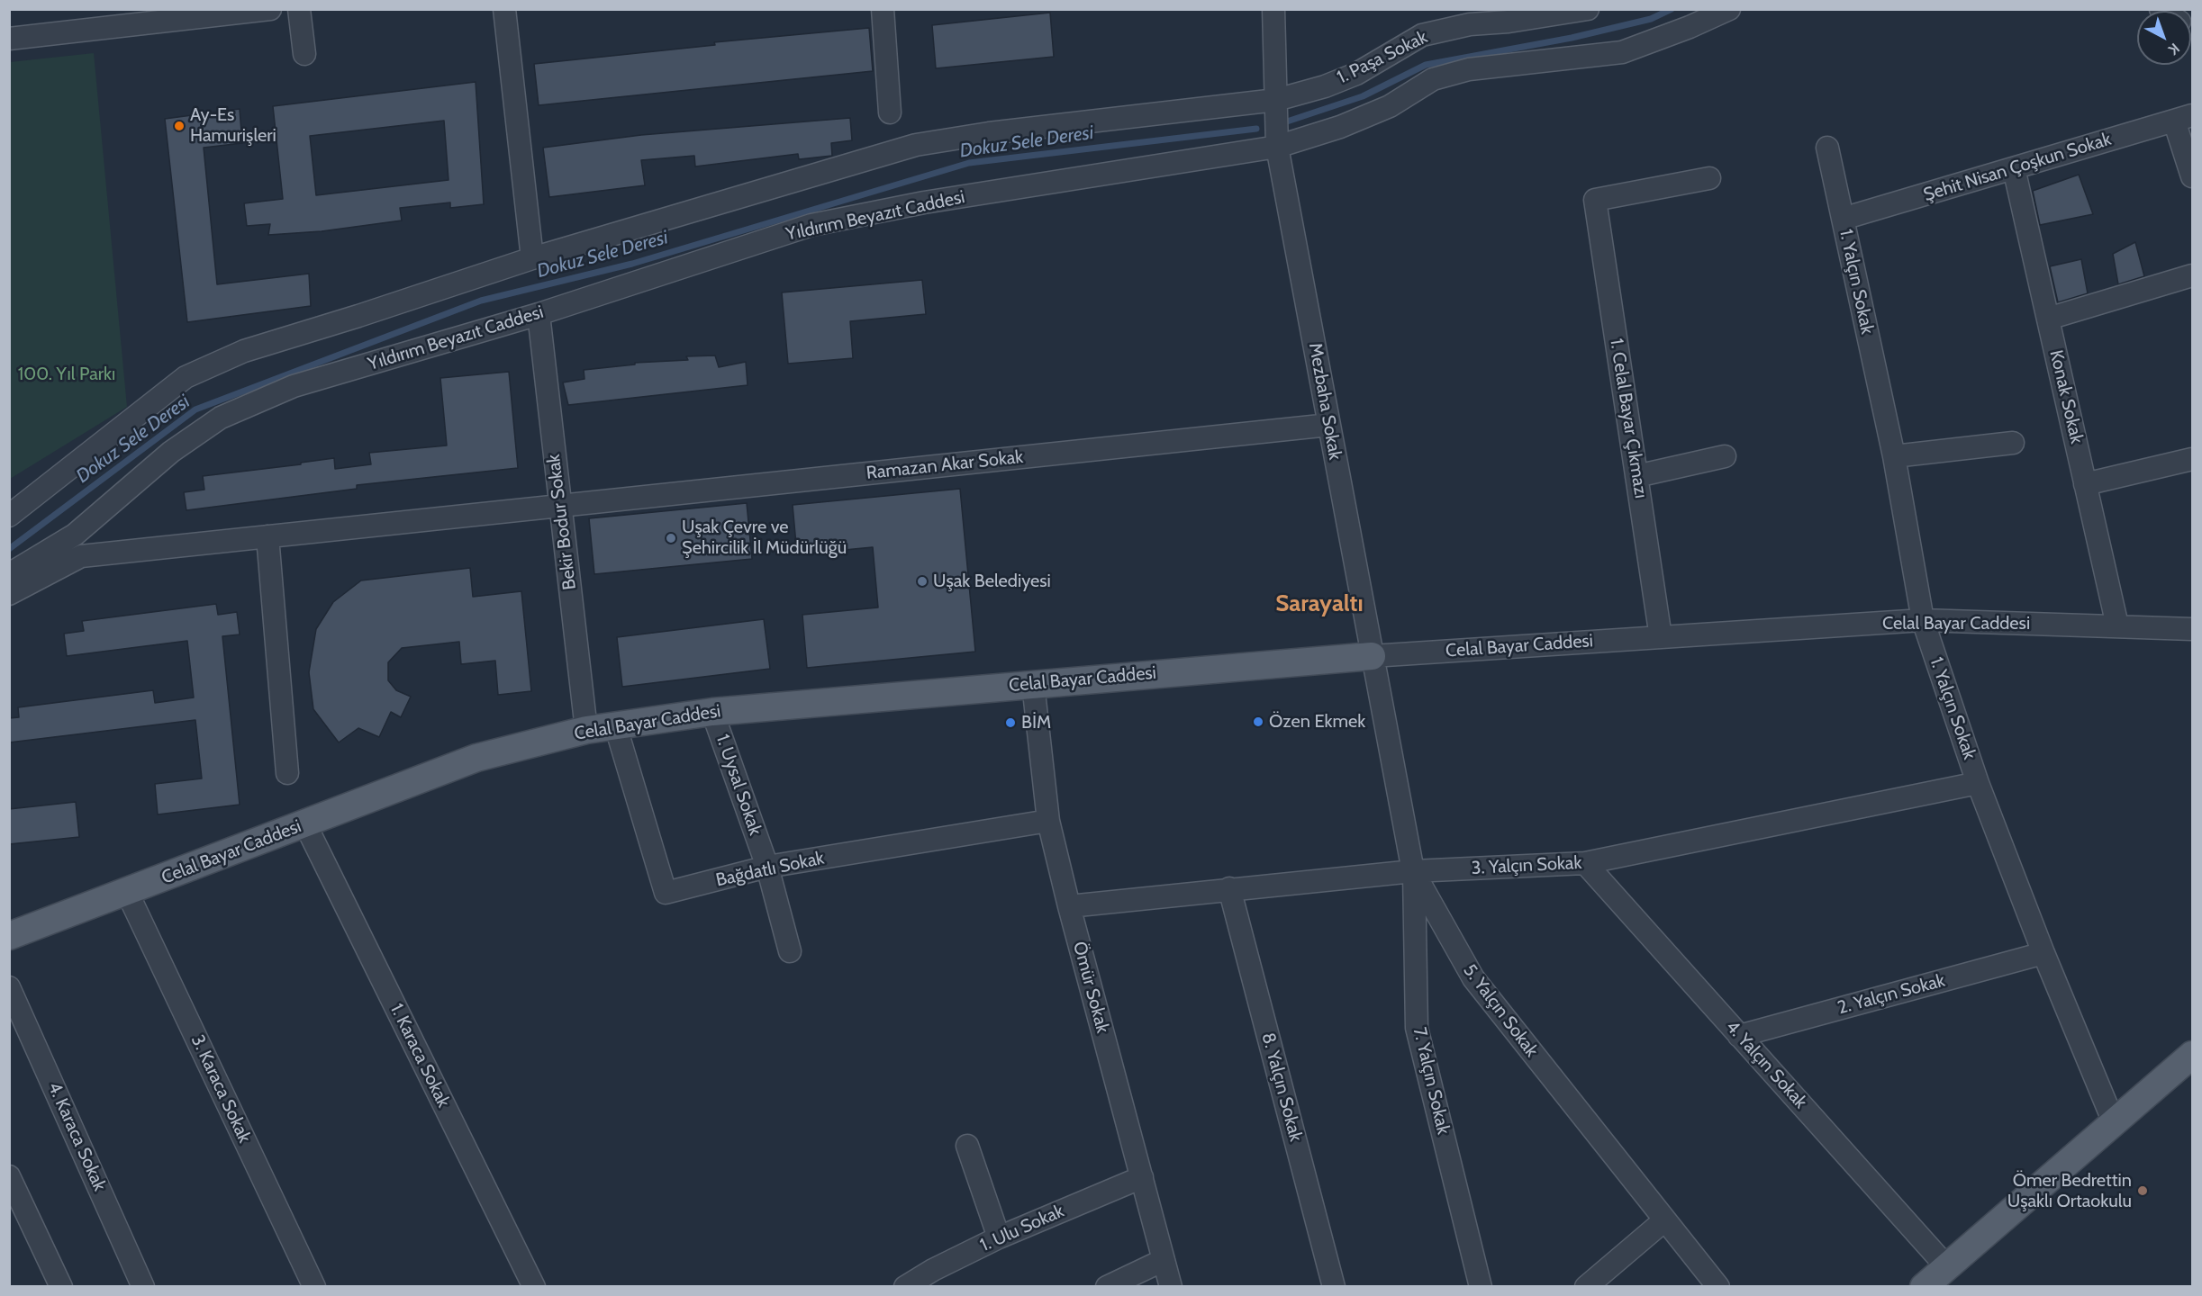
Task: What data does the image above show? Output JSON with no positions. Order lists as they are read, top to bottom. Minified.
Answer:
{"streets":{"main road":["Celal Bayar Caddesi"],"street":["1. Paşa Sokak","Şehit Nisan Çoşkun Sokak","Yıldırım Beyazıt Caddesi","1. Yalçın Sokak","Konak Sokak","Mezbaha Sokak","1. Celal Bayar Çıkmazı","Ramazan Akar Sokak","Bekir Bodur Sokak","1. Uysal Sokak","3. Yalçın Sokak","Bağdatlı Sokak","Ömür Sokak","2. Yalçın Sokak","5. Yalçın Sokak","1. Karaca Sokak","4. Yalçın Sokak","7. Yalçın Sokak","8. Yalçın Sokak","3. Karaca Sokak","4. Karaca Sokak","1. Ulu Sokak"]},"crossings":[["1. Paşa Sokak","Mezbaha Sokak"],["Şehit Nisan Çoşkun Sokak","1. Yalçın Sokak"],["Şehit Nisan Çoşkun Sokak","Konak Sokak"],["Yıldırım Beyazıt Caddesi","Mezbaha Sokak"],["Yıldırım Beyazıt Caddesi","Bekir Bodur Sokak"],["1. Yalçın Sokak","Celal Bayar Caddesi"],["1. Yalçın Sokak","3. Yalçın Sokak"],["1. Yalçın Sokak","2. Yalçın Sokak"],["Konak Sokak","Celal Bayar Caddesi"],["Mezbaha Sokak","Ramazan Akar Sokak"],["Mezbaha Sokak","Celal Bayar Caddesi"],["Mezbaha Sokak","5. Yalçın Sokak"],["1. Celal Bayar Çıkmazı","Celal Bayar Caddesi"],["Ramazan Akar Sokak","Bekir Bodur Sokak"],["Bekir Bodur Sokak","Celal Bayar Caddesi"],["Celal Bayar Caddesi","1. Uysal Sokak"],["Celal Bayar Caddesi","Bağdatlı Sokak"],["Celal Bayar Caddesi","Ömür Sokak"],["Celal Bayar Caddesi","5. Yalçın Sokak"],["Celal Bayar Caddesi","1. Karaca Sokak"],["Celal Bayar Caddesi","3. Karaca Sokak"],["1. Uysal Sokak","Bağdatlı Sokak"],["3. Yalçın Sokak","Ömür Sokak"],["3. Yalçın Sokak","5. Yalçın Sokak"],["3. Yalçın Sokak","4. Yalçın Sokak"],["3. Yalçın Sokak","7. Yalçın Sokak"],["3. Yalçın Sokak","8. Yalçın Sokak"],["Bağdatlı Sokak","Ömür Sokak"],["Ömür Sokak","1. Ulu Sokak"],["2. Yalçın Sokak","4. Yalçın Sokak"],["5. Yalçın Sokak","7. Yalçın Sokak"]],"districts":["Sarayaltı"],"water":["Dokuz Sele Deresi"],"parks":["100. Yıl Parkı"],"places":["Ay-Es Hamurişleri","Uşak Çevre ve Şehircilik İl Müdürlüğü","Uşak Belediyesi","Özen Ekmek","BİM","Ömer Bedrettin Uşaklı Ortaokulu"],"north":"bottom right"}
